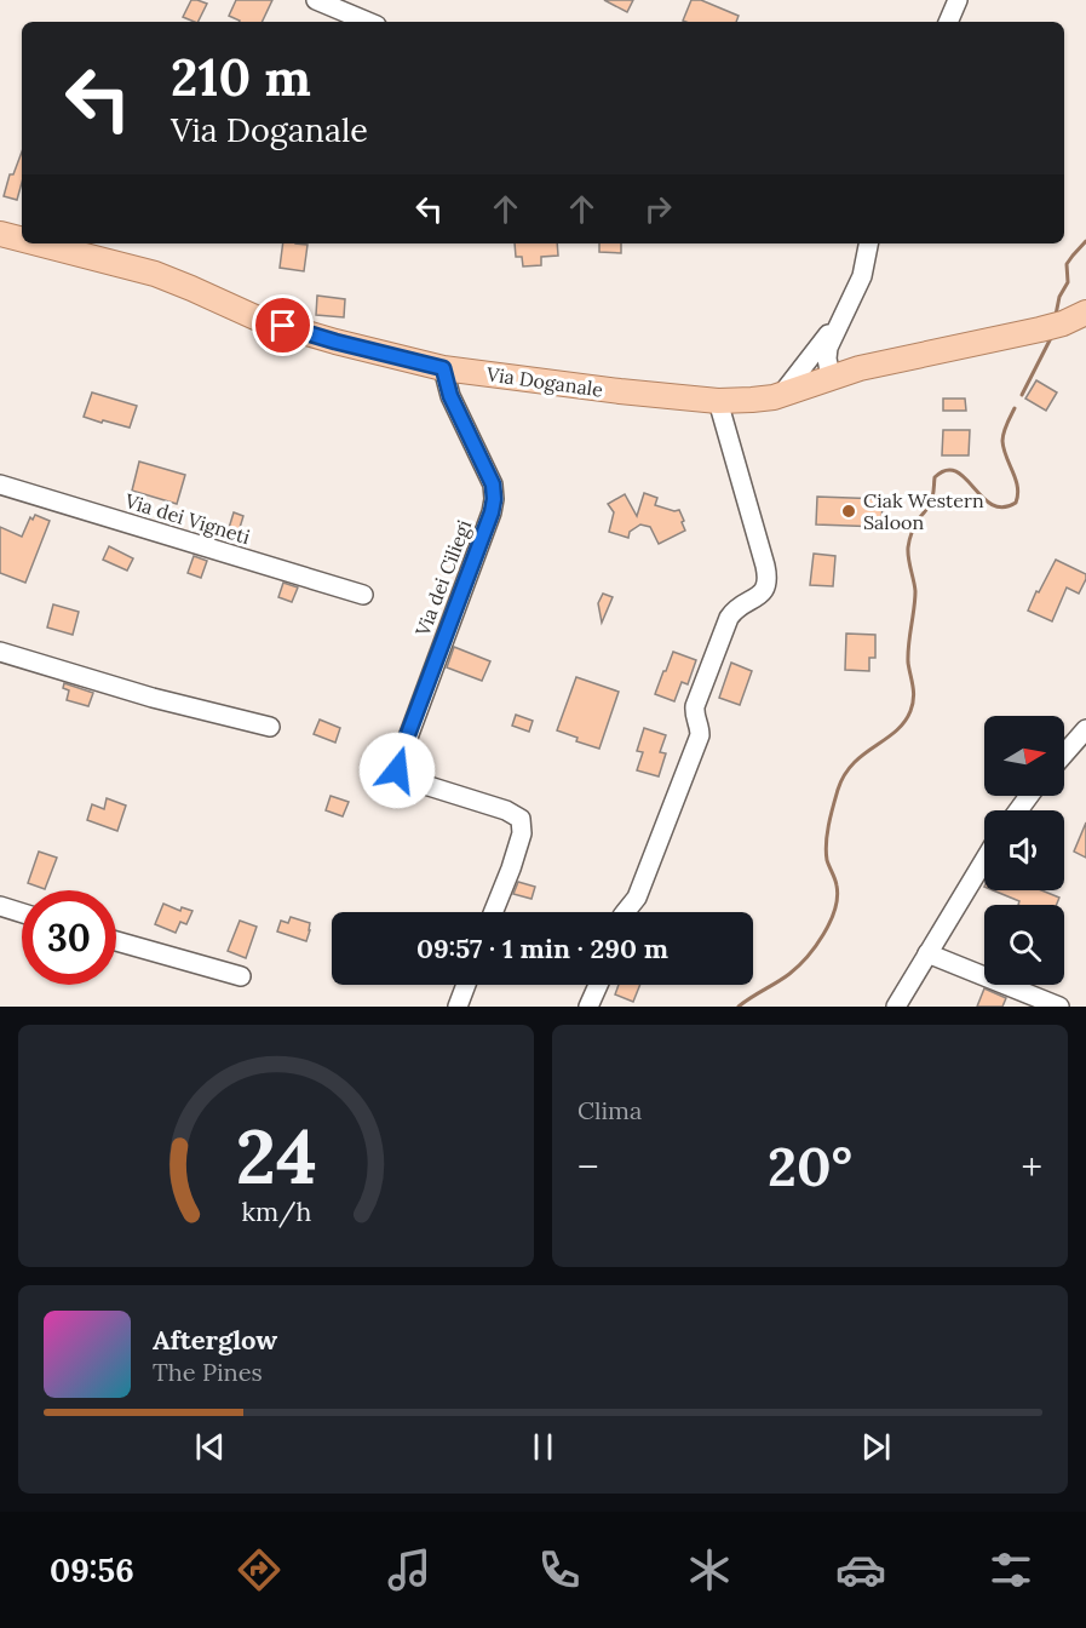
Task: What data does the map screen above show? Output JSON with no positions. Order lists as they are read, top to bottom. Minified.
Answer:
{"streets":{"main road":["Via Doganale"],"street":["Via dei Vigneti","Via dei Ciliegi"]},"crossings":[["Via Doganale","Via dei Ciliegi"]],"places":["Ciak Western Saloon"],"north":"right","page":{"turn":["210 m","Via Doganale"],"limit":"30","trip":"09:57 · 1 min · 290 m","tile":"Clima","heat":["−","20°","+"],"song":["Afterglow","The Pines"],"tabs":"09:56","gauge":["24","km/h"]}}
